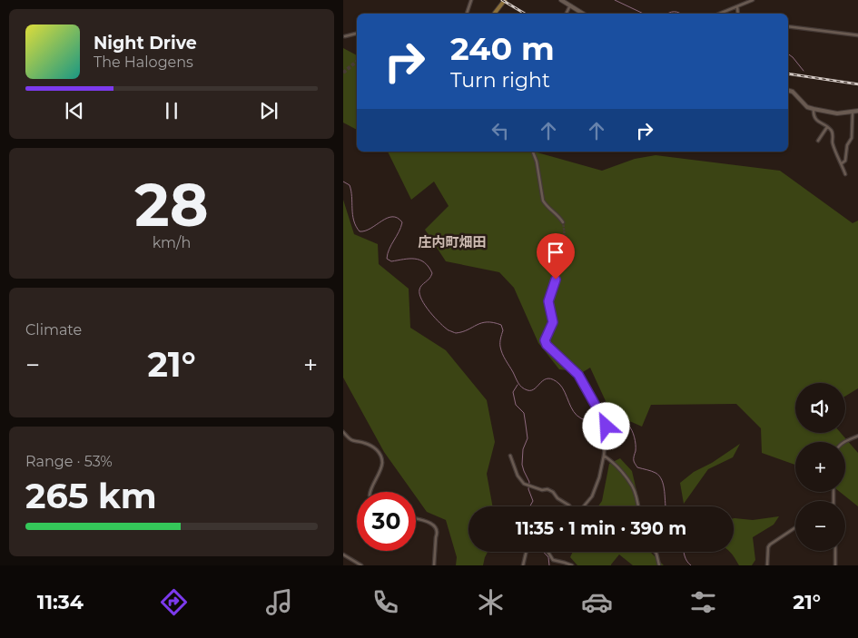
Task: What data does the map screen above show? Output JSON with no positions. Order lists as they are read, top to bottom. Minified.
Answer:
{"districts":["庄内町畑田"],"page":{"turn":["240 m","Turn right"],"song":["Night Drive","The Halogens"],"tile":[["28","km/h"],"Climate",["Range · 53%","265 km"]],"heat":["−","21°","+"],"map_buttons":["+","−"],"limit":"30","trip":"11:35 · 1 min · 390 m","tabs":["11:34","21°"]}}
